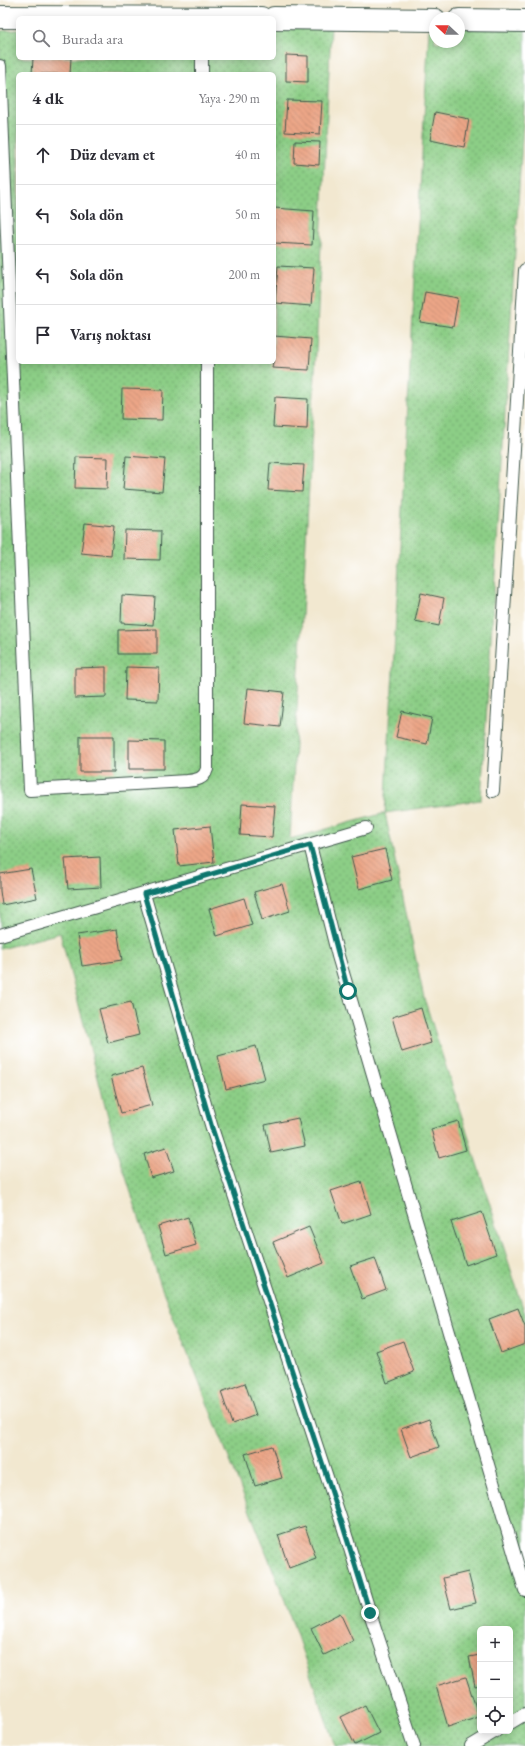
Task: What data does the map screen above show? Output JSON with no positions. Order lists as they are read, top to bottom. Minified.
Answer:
{"north":"left","page":{"search":"Burada ara","heading":["4 dk","Yaya · 290 m"],"list":[["Düz devam et","40 m"],["Sola dön","50 m"],["Sola dön","200 m"],"Varış noktası"],"map_buttons":["+","−"]}}
